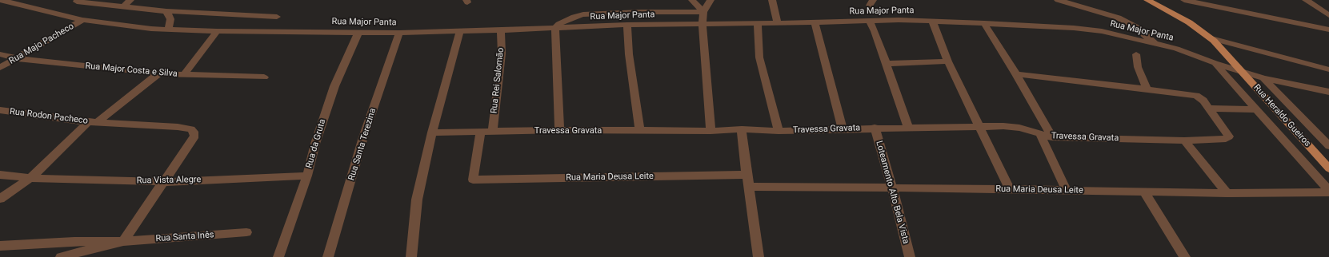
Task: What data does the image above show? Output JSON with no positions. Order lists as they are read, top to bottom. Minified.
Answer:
{"streets":{"main road":["Rua Heraldo Gueiros"],"street":["Rua Major Panta","Rua Majo Pacheco","Rua Major Costa e Silva","Rua Rei Salomão","Rua Rodon Pacheco","Travessa Gravata","Rua da Gruta","Rua Santa Terezina","Rua Maria Deusa Leite","Rua Vista Alegre","Loteamento Alto Bela Vista","Rua Santa Inês"]},"crossings":[["Rua Major Panta","Rua Majo Pacheco"],["Rua Major Panta","Rua Rei Salomão"],["Rua Major Panta","Rua Heraldo Gueiros"],["Rua Major Panta","Rua da Gruta"],["Rua Major Panta","Rua Santa Terezina"],["Rua Majo Pacheco","Rua Major Costa e Silva"],["Rua Rei Salomão","Travessa Gravata"],["Rua Heraldo Gueiros","Travessa Gravata"],["Travessa Gravata","Rua Maria Deusa Leite"],["Travessa Gravata","Loteamento Alto Bela Vista"],["Rua da Gruta","Rua Vista Alegre"],["Rua Maria Deusa Leite","Loteamento Alto Bela Vista"]]}
